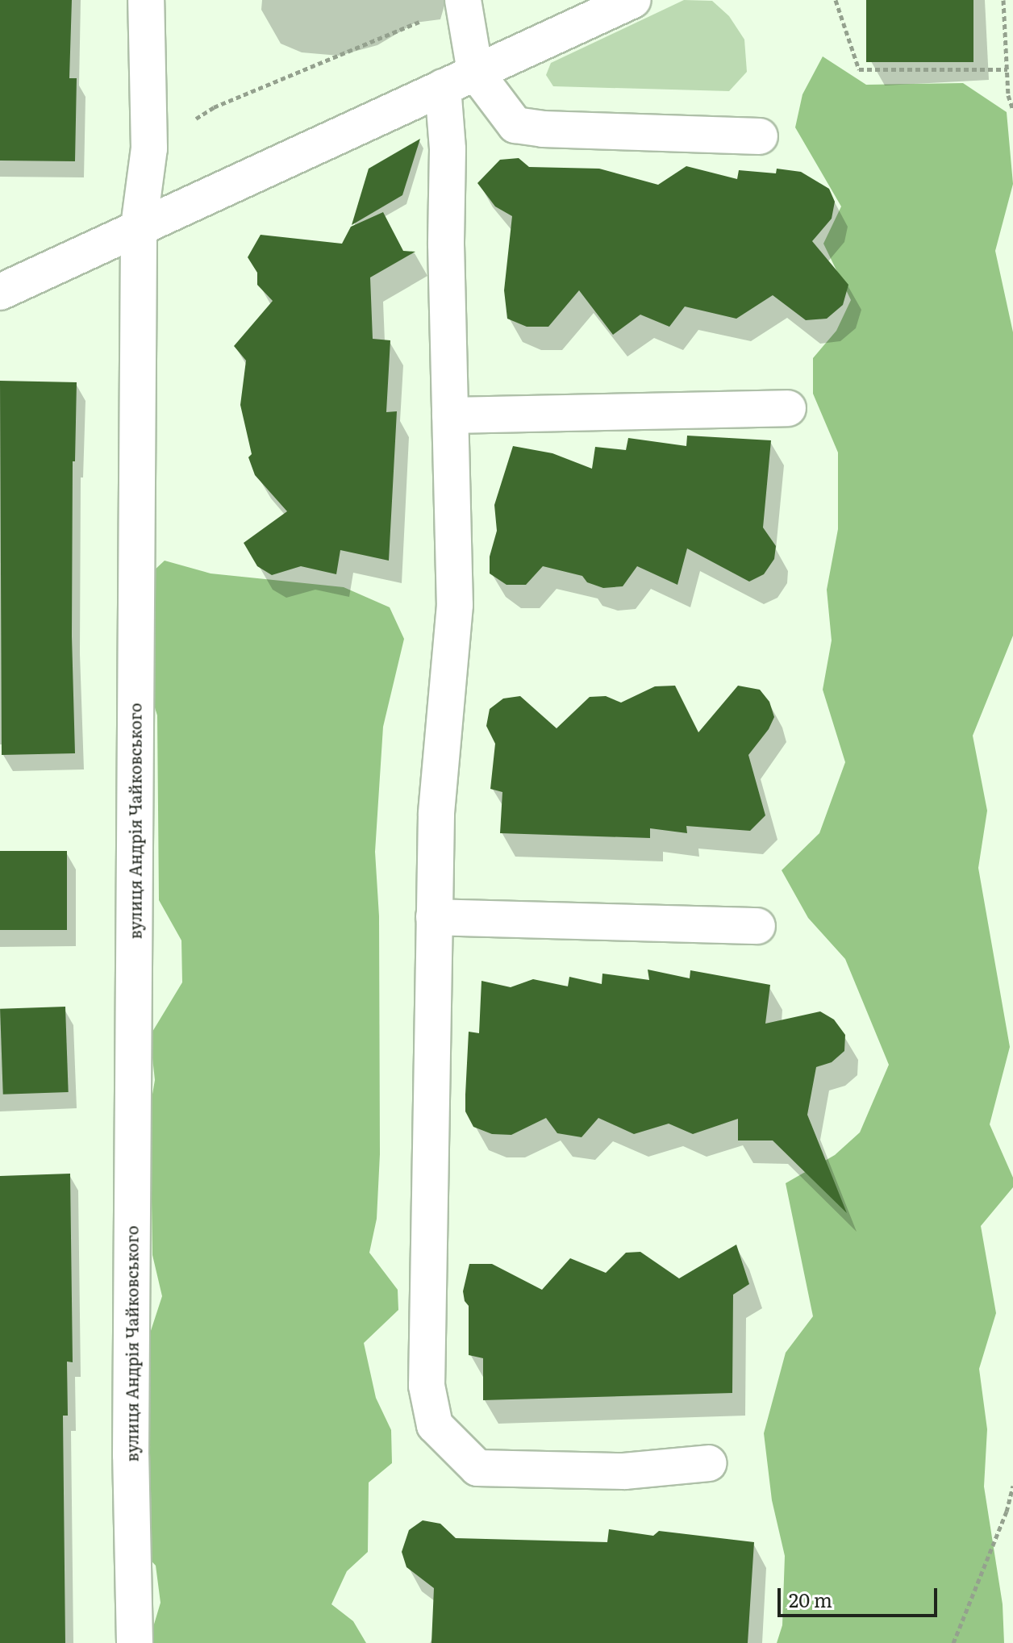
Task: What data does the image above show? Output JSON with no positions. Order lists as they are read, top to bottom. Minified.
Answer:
{"streets":{"street":["вулиця Андрія Чайковського"]},"scale_bar":"20 m"}
